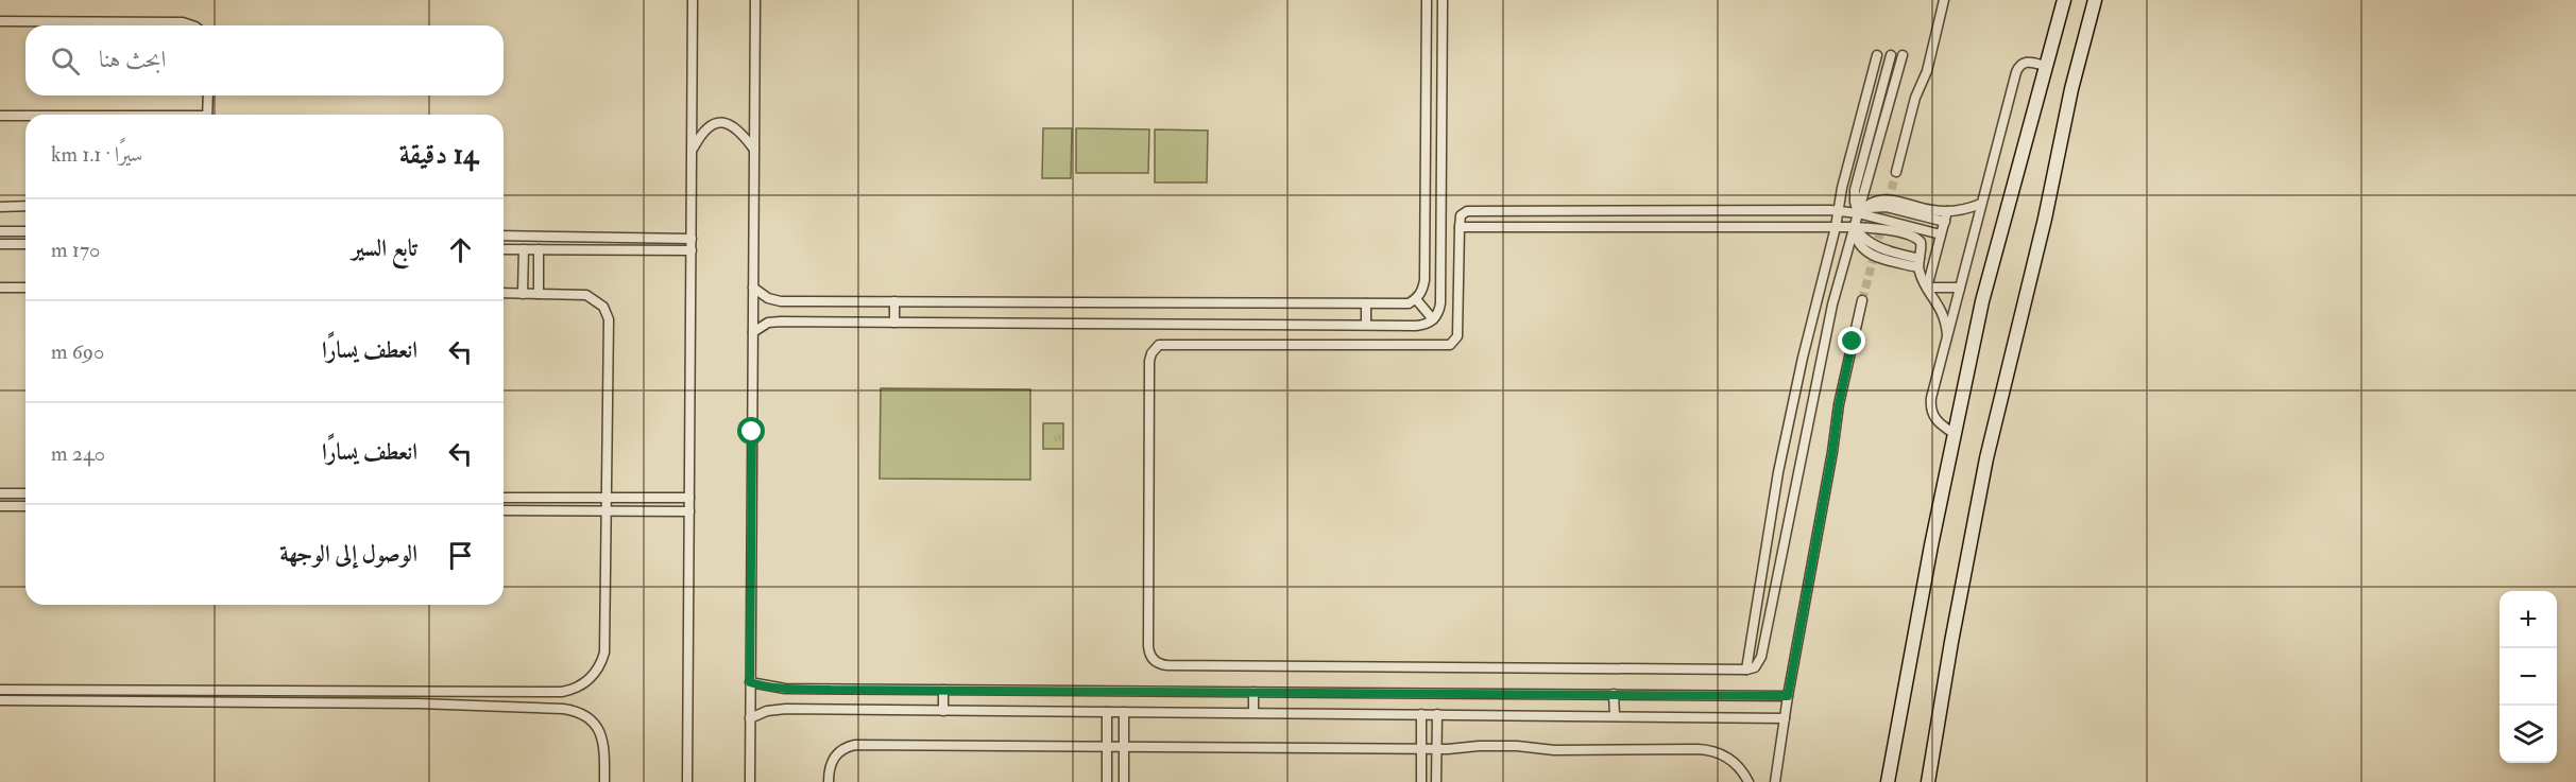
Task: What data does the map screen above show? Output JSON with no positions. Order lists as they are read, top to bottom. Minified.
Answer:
{"page":{"search":"ابحث هنا","heading":["14 دقيقة","سيرًا · 1.1 km"],"list":[["تابع السير","170 m"],["انعطف يسارًا","690 m"],["انعطف يسارًا","240 m"],"الوصول إلى الوجهة"],"map_buttons":["+","−"]}}
